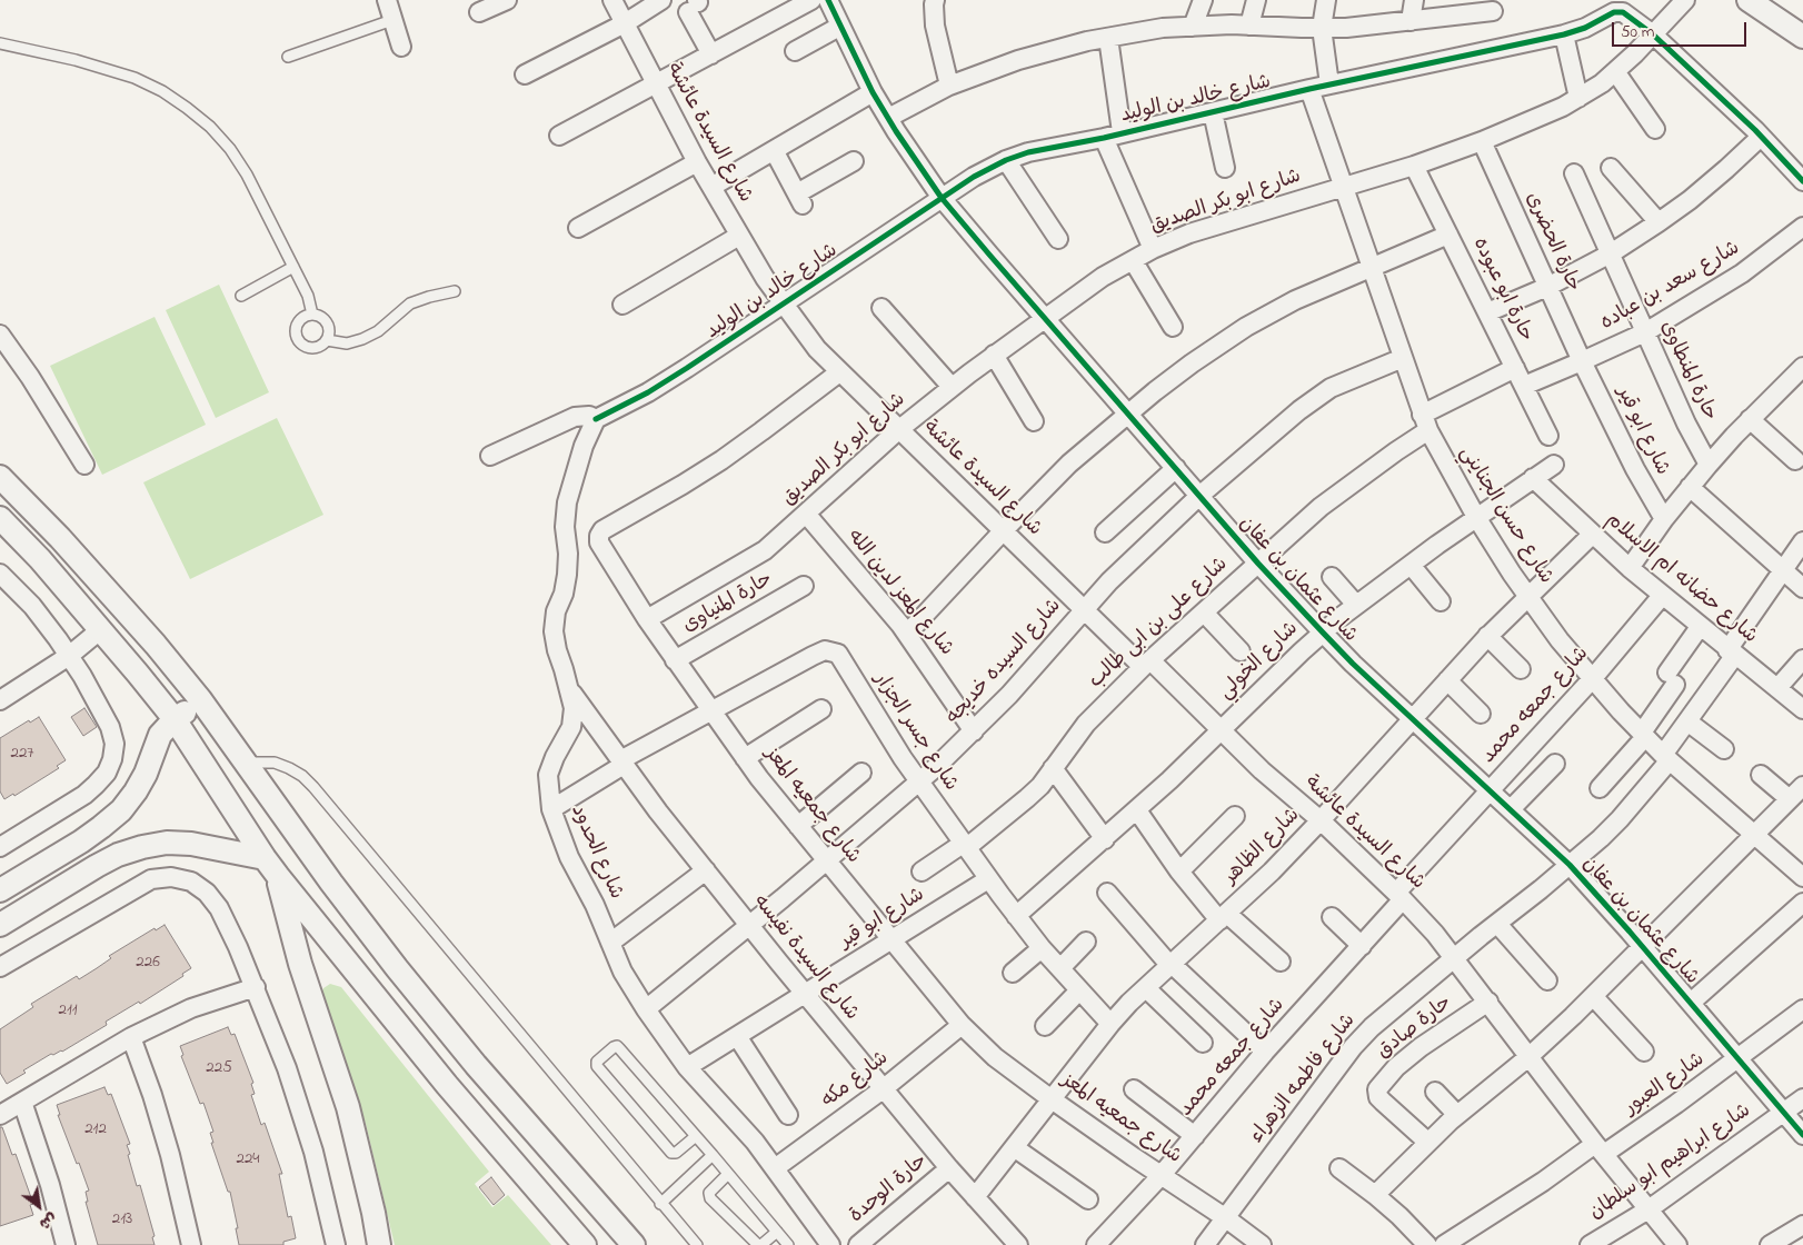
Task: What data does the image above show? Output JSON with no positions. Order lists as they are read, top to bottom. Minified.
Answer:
{"streets":{"street":["شارع خالد بن الوليد","شارع السيدة عائشة","شارع ابو بكر الصديق","حارة الحضرى","شارع سعد بن عباده","حارة ابو عبوده","حارة المنطاوى","شارع ابو قير","شارع حسن الجنايني","شارع حضانه ام الاسلام","شارع عثمان بن عفان","شارع المعز لدين الله","حارة المنياوى","شارع على بن ابى طالب","شارع الخولي","شارع السيده خديجه","شارع جمعه محمد","شارع جسر الجزار","شارع جمعيه المعز","شارع الظاهر","شارع الحدود","شارع السيدة نفيسه","حارة صادق","شارع فاطمه الزهراء","شارع مكه","شارع العبور","شارع ابراهيم ابو سلطان","حارة الوحدة"]},"crossings":[["شارع خالد بن الوليد","شارع السيدة عائشة"],["شارع خالد بن الوليد","شارع ابو بكر الصديق"],["شارع خالد بن الوليد","شارع حسن الجنايني"],["شارع خالد بن الوليد","شارع عثمان بن عفان"],["شارع خالد بن الوليد","شارع الحدود"],["شارع السيدة عائشة","شارع ابو بكر الصديق"],["شارع السيدة عائشة","شارع على بن ابى طالب"],["شارع السيدة عائشة","شارع الخولي"],["شارع السيدة عائشة","شارع السيده خديجه"],["شارع السيدة عائشة","شارع جمعه محمد"],["شارع السيدة عائشة","شارع جمعيه المعز"],["شارع السيدة عائشة","شارع الظاهر"],["شارع السيدة عائشة","حارة صادق"],["شارع السيدة عائشة","شارع فاطمه الزهراء"],["شارع السيدة عائشة","شارع العبور"],["شارع السيدة عائشة","شارع ابراهيم ابو سلطان"],["شارع ابو بكر الصديق","حارة الحضرى"],["شارع ابو بكر الصديق","حارة ابو عبوده"],["شارع ابو بكر الصديق","شارع حسن الجنايني"],["شارع ابو بكر الصديق","شارع عثمان بن عفان"],["شارع ابو بكر الصديق","شارع المعز لدين الله"],["شارع ابو بكر الصديق","شارع جمعيه المعز"],["حارة الحضرى","شارع سعد بن عباده"],["حارة الحضرى","شارع ابو قير"],["شارع سعد بن عباده","حارة ابو عبوده"],["شارع سعد بن عباده","حارة المنطاوى"],["شارع سعد بن عباده","شارع ابو قير"],["حارة ابو عبوده","شارع على بن ابى طالب"],["شارع ابو قير","شارع جسر الجزار"],["شارع ابو قير","شارع جمعيه المعز"],["شارع ابو قير","شارع الحدود"],["شارع ابو قير","شارع السيدة نفيسه"],["شارع حسن الجنايني","شارع على بن ابى طالب"],["شارع حسن الجنايني","شارع الخولي"],["شارع حسن الجنايني","شارع السيده خديجه"],["شارع حسن الجنايني","شارع جمعه محمد"],["شارع حسن الجنايني","شارع الظاهر"],["شارع حسن الجنايني","شارع فاطمه الزهراء"],["شارع حضانه ام الاسلام","شارع الخولي"],["شارع حضانه ام الاسلام","شارع جمعه محمد"],["شارع حضانه ام الاسلام","شارع الظاهر"],["شارع حضانه ام الاسلام","شارع فاطمه الزهراء"],["شارع عثمان بن عفان","شارع على بن ابى طالب"],["شارع عثمان بن عفان","شارع الخولي"],["شارع عثمان بن عفان","شارع السيده خديجه"],["شارع عثمان بن عفان","شارع جمعه محمد"],["شارع عثمان بن عفان","شارع الظاهر"],["شارع عثمان بن عفان","شارع فاطمه الزهراء"],["شارع عثمان بن عفان","شارع العبور"],["شارع عثمان بن عفان","شارع ابراهيم ابو سلطان"],["شارع المعز لدين الله","شارع السيده خديجه"],["حارة المنياوى","شارع جمعيه المعز"],["شارع على بن ابى طالب","شارع جسر الجزار"],["شارع الخولي","شارع جسر الجزار"],["شارع السيده خديجه","شارع جسر الجزار"],["شارع السيده خديجه","شارع جمعيه المعز"],["شارع السيده خديجه","شارع الحدود"],["شارع السيده خديجه","شارع السيدة نفيسه"],["شارع جمعه محمد","شارع جمعيه المعز"],["شارع جسر الجزار","شارع جمعيه المعز"],["شارع جسر الجزار","شارع الظاهر"],["شارع جسر الجزار","شارع الحدود"],["شارع جسر الجزار","شارع السيدة نفيسه"],["شارع جمعيه المعز","شارع الظاهر"],["شارع جمعيه المعز","شارع فاطمه الزهراء"],["شارع جمعيه المعز","شارع مكه"],["شارع الظاهر","شارع السيدة نفيسه"],["شارع الحدود","شارع السيدة نفيسه"],["شارع الحدود","شارع مكه"],["شارع السيدة نفيسه","شارع مكه"],["شارع السيدة نفيسه","حارة الوحدة"]],"house_numbers":["227","226","211","225","212","224","213"],"scale_bar":"50 m","north":"bottom right"}
